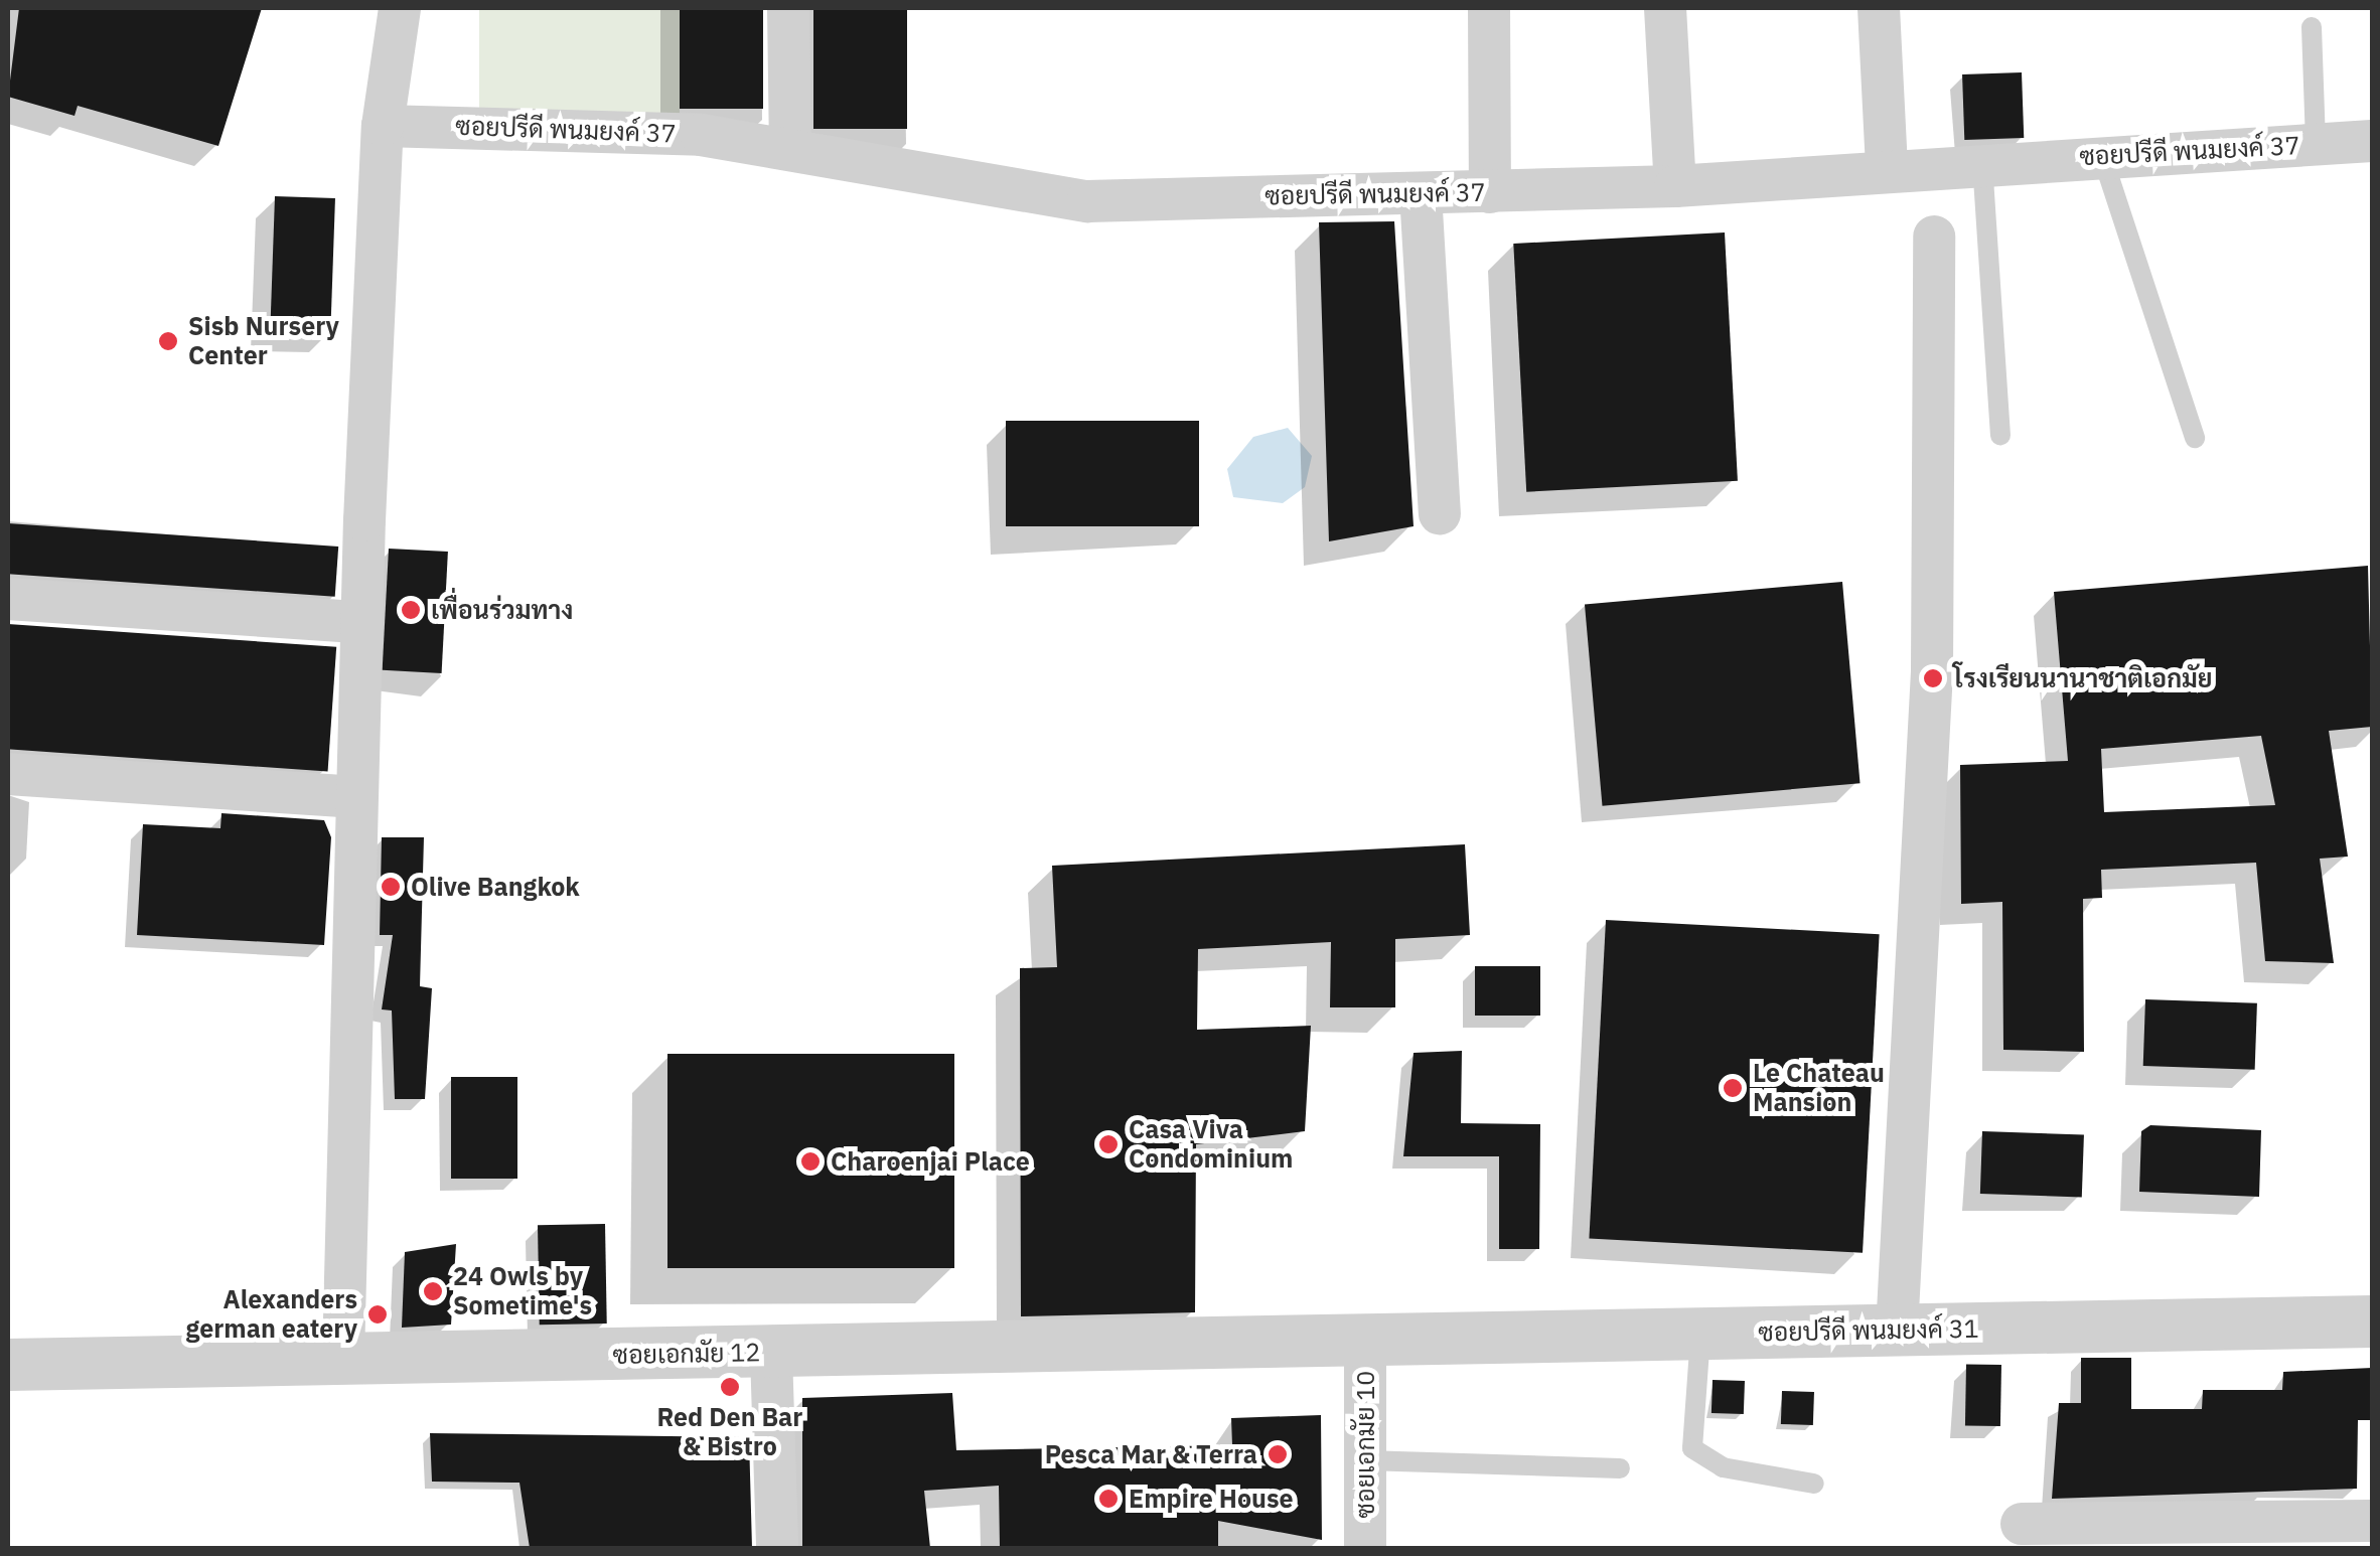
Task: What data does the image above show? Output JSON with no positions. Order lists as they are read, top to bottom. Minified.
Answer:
{"streets":{"street":["ซอยปรีดี พนมยงค์ 37","ซอยปรีดี พนมยงค์ 31","ซอยเอกมัย 12","ซอยเอกมัย 10"]},"crossings":[["ซอยปรีดี พนมยงค์ 31","ซอยเอกมัย 12"],["ซอยปรีดี พนมยงค์ 31","ซอยเอกมัย 10"],["ซอยเอกมัย 12","ซอยเอกมัย 10"]],"places":["Sisb Nursery Center","เพื่อนร่วมทาง","โรงเรียนนานาชาติเอกมัย","Olive Bangkok","Le Chateau Mansion","Casa Viva Condominium","Charoenjai Place","24 Owls by Sometime's","Alexanders german eatery","Red Den Bar & Bistro","Pesca Mar & Terra","Empire House"]}
